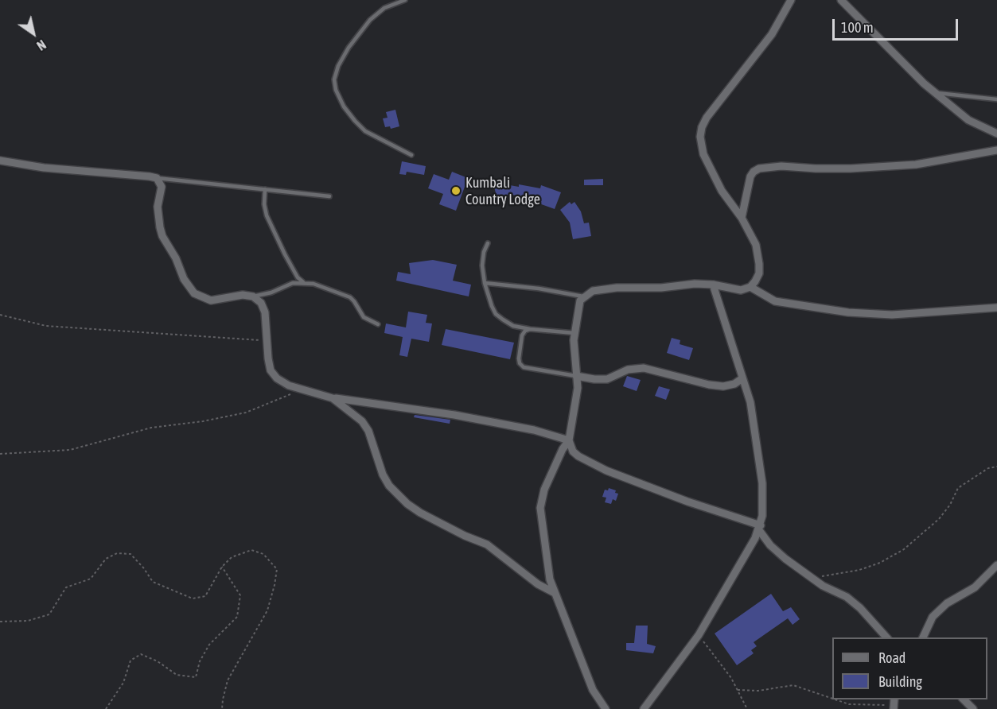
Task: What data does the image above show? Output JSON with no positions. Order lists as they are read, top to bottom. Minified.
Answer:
{"places":["Kumbali Country Lodge"],"legend":["Road","Building"],"scale_bar":"100 m","north":"bottom right"}
